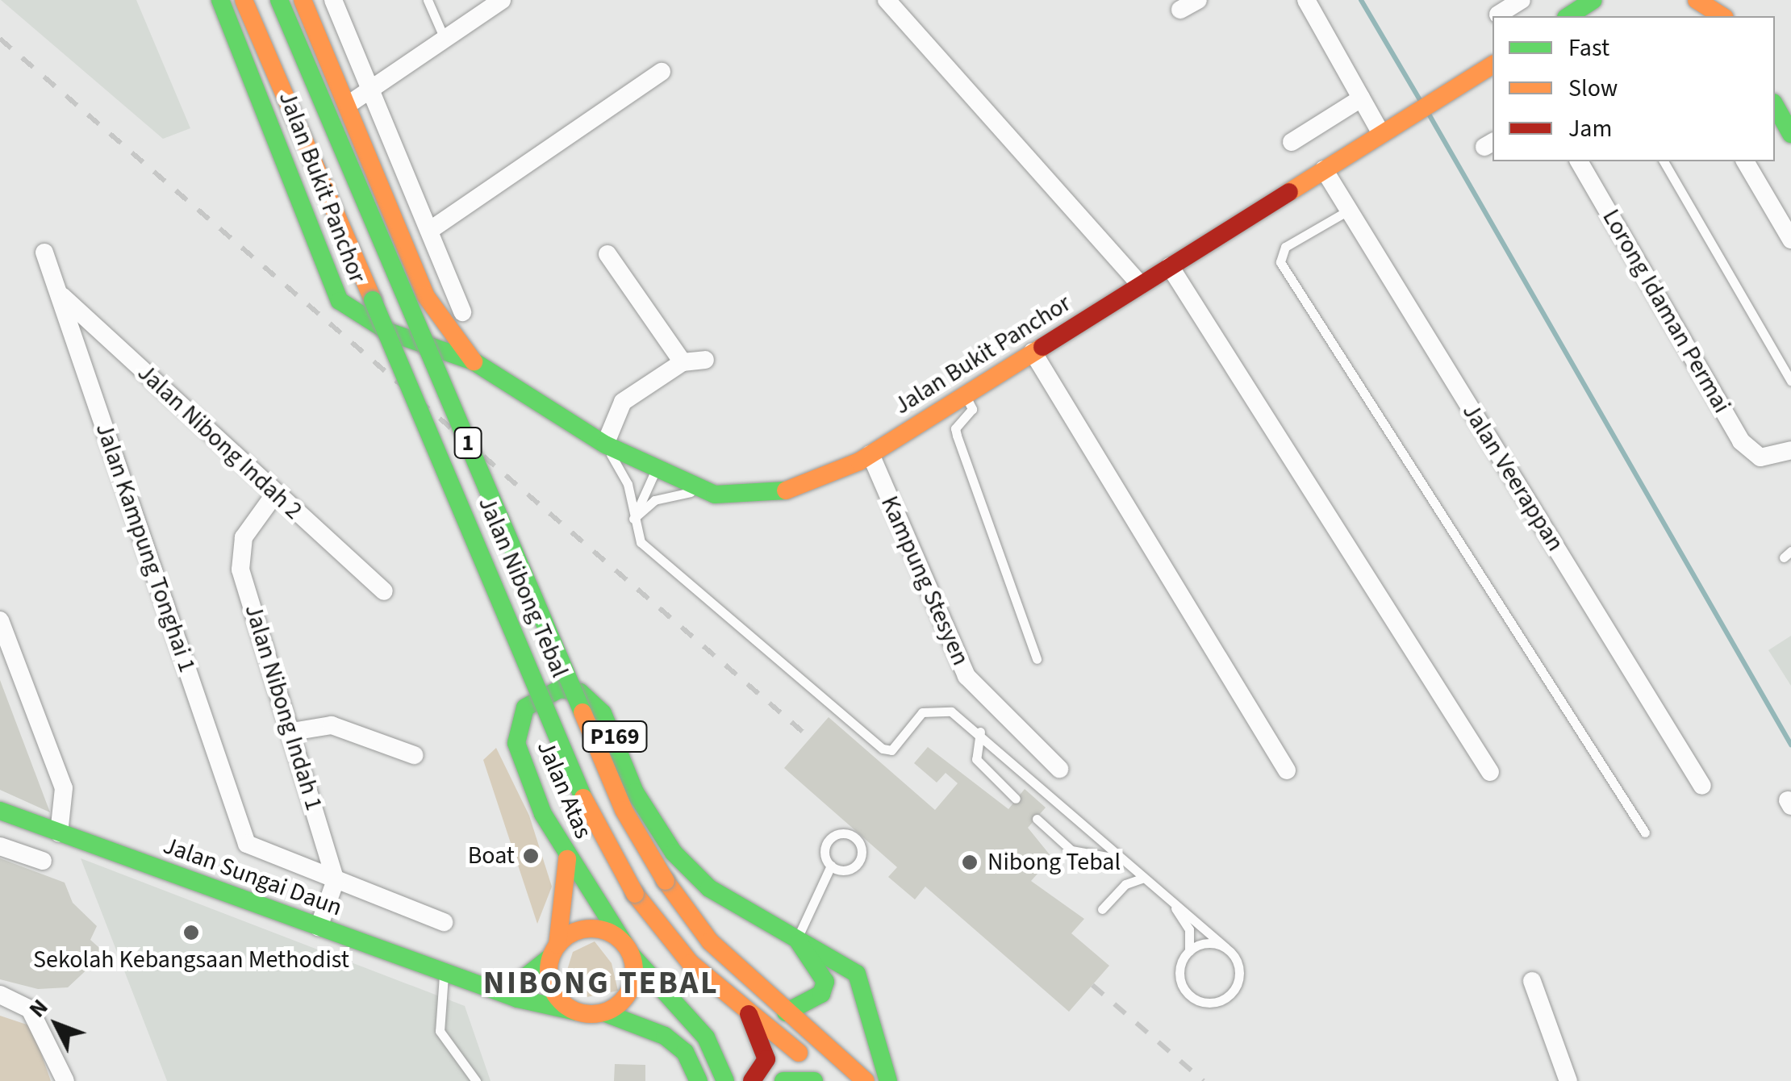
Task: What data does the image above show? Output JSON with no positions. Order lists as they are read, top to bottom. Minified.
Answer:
{"streets":{"main road":["Jalan Bukit Panchor","1","Jalan Nibong Tebal","P169","Jalan Atas","Jalan Sungai Daun"],"street":["Lorong Idaman Permai","Jalan Nibong Indah 2","Jalan Veerappan","Jalan Kampung Tonghai 1","Kampung Stesyen","Jalan Nibong Indah 1"]},"crossings":[["Jalan Bukit Panchor","Jalan Veerappan"],["Jalan Bukit Panchor","Kampung Stesyen"],["Jalan Nibong Indah 2","Jalan Kampung Tonghai 1"],["Jalan Nibong Indah 2","Jalan Nibong Indah 1"],["Jalan Kampung Tonghai 1","Jalan Nibong Indah 1"],["P169","Jalan Atas"],["Jalan Atas","Jalan Sungai Daun"]],"districts":["NIBONG TEBAL"],"places":["Boat","Nibong Tebal","Sekolah Kebangsaan Methodist"],"legend":["Fast","Slow","Jam"],"north":"top left"}
